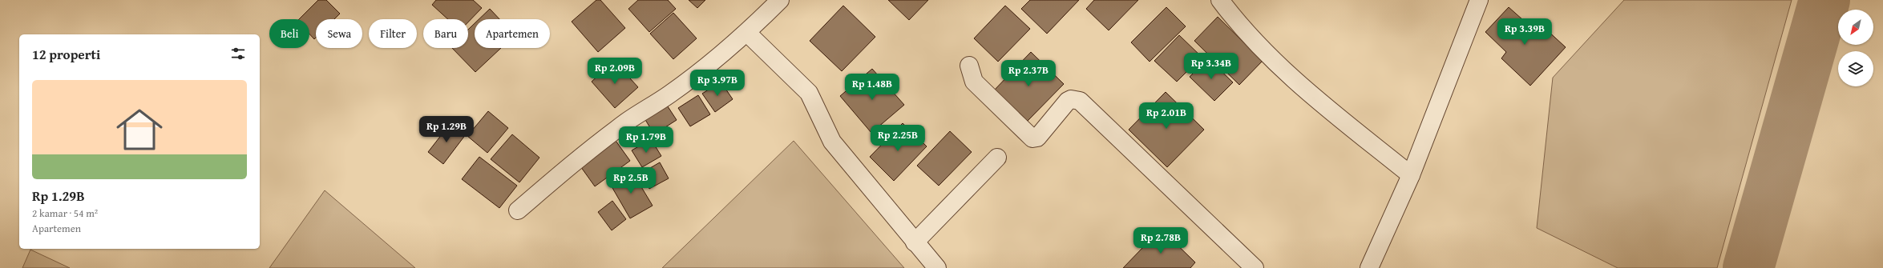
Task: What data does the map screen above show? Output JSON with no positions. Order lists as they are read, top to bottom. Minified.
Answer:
{"north":"bottom left","page":{"price":["Rp 3.39B","Rp 3.34B","Rp 2.09B","Rp 2.37B","Rp 3.97B","Rp 1.48B","Rp 2.01B","Rp 1.29B","Rp 2.25B","Rp 1.79B","Rp 2.5B","Rp 2.78B"],"chip":["Beli","Sewa","Filter","Baru","Apartemen"],"heading":"12 properti","list":[{"name":"Rp 1.29B","note":"2 kamar · 54 m² · Apartemen"}]}}
